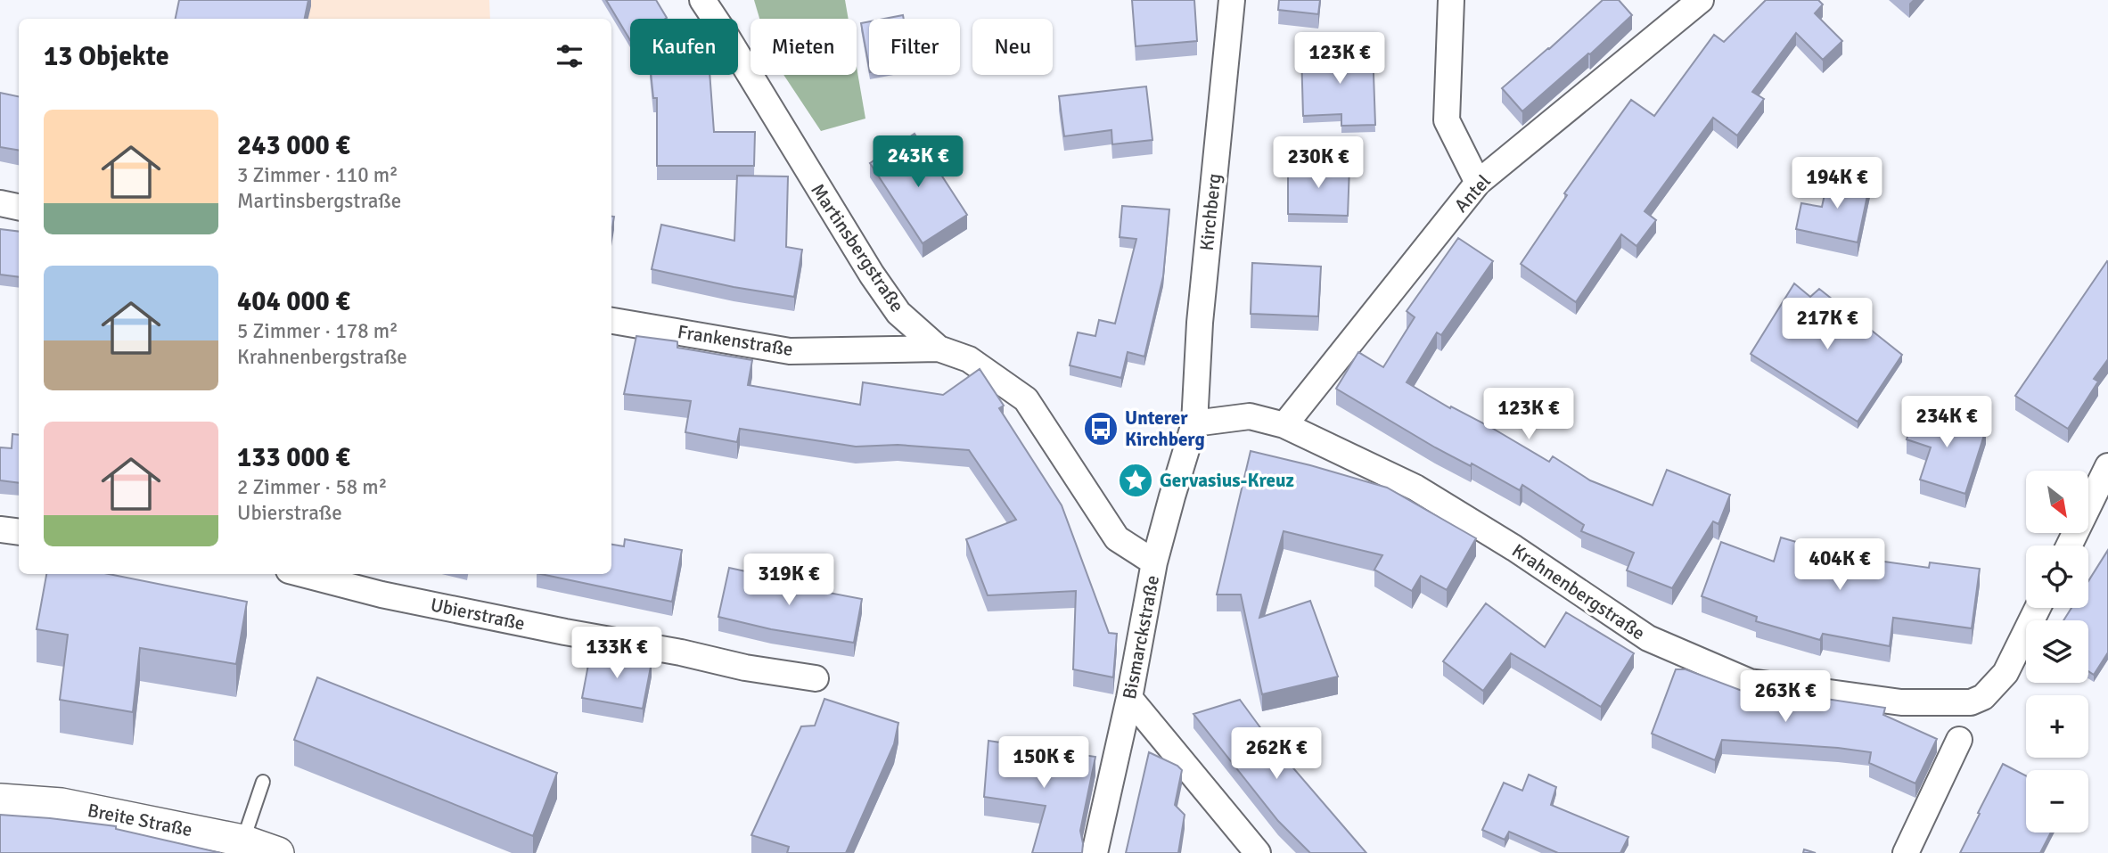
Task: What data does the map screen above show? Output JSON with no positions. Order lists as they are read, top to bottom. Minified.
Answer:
{"streets":{"street":["Antel","Kirchberg","Martinsbergstraße","Frankenstraße","Krahnenbergstraße","Ubierstraße","Bismarckstraße","Breite Straße"]},"crossings":[["Antel","Krahnenbergstraße"],["Kirchberg","Krahnenbergstraße"],["Kirchberg","Bismarckstraße"],["Martinsbergstraße","Frankenstraße"],["Martinsbergstraße","Bismarckstraße"],["Krahnenbergstraße","Bismarckstraße"]],"places":{"bus stop":["Unterer Kirchberg"],"place":["Gervasius-Kreuz"]},"north":"bottom right","page":{"chip":["Kaufen","Mieten","Filter","Neu"],"heading":"13 Objekte","price":["123K €","243K €","230K €","194K €","217K €","123K €","234K €","404K €","319K €","133K €","263K €","262K €","150K €"],"list":[{"name":"243 000 €","note":"3 Zimmer · 110 m² · Martinsbergstraße"},{"name":"404 000 €","note":"5 Zimmer · 178 m² · Krahnenbergstraße"},{"name":"133 000 €","note":"2 Zimmer · 58 m² · Ubierstraße"}],"map_buttons":["+","−"]}}
